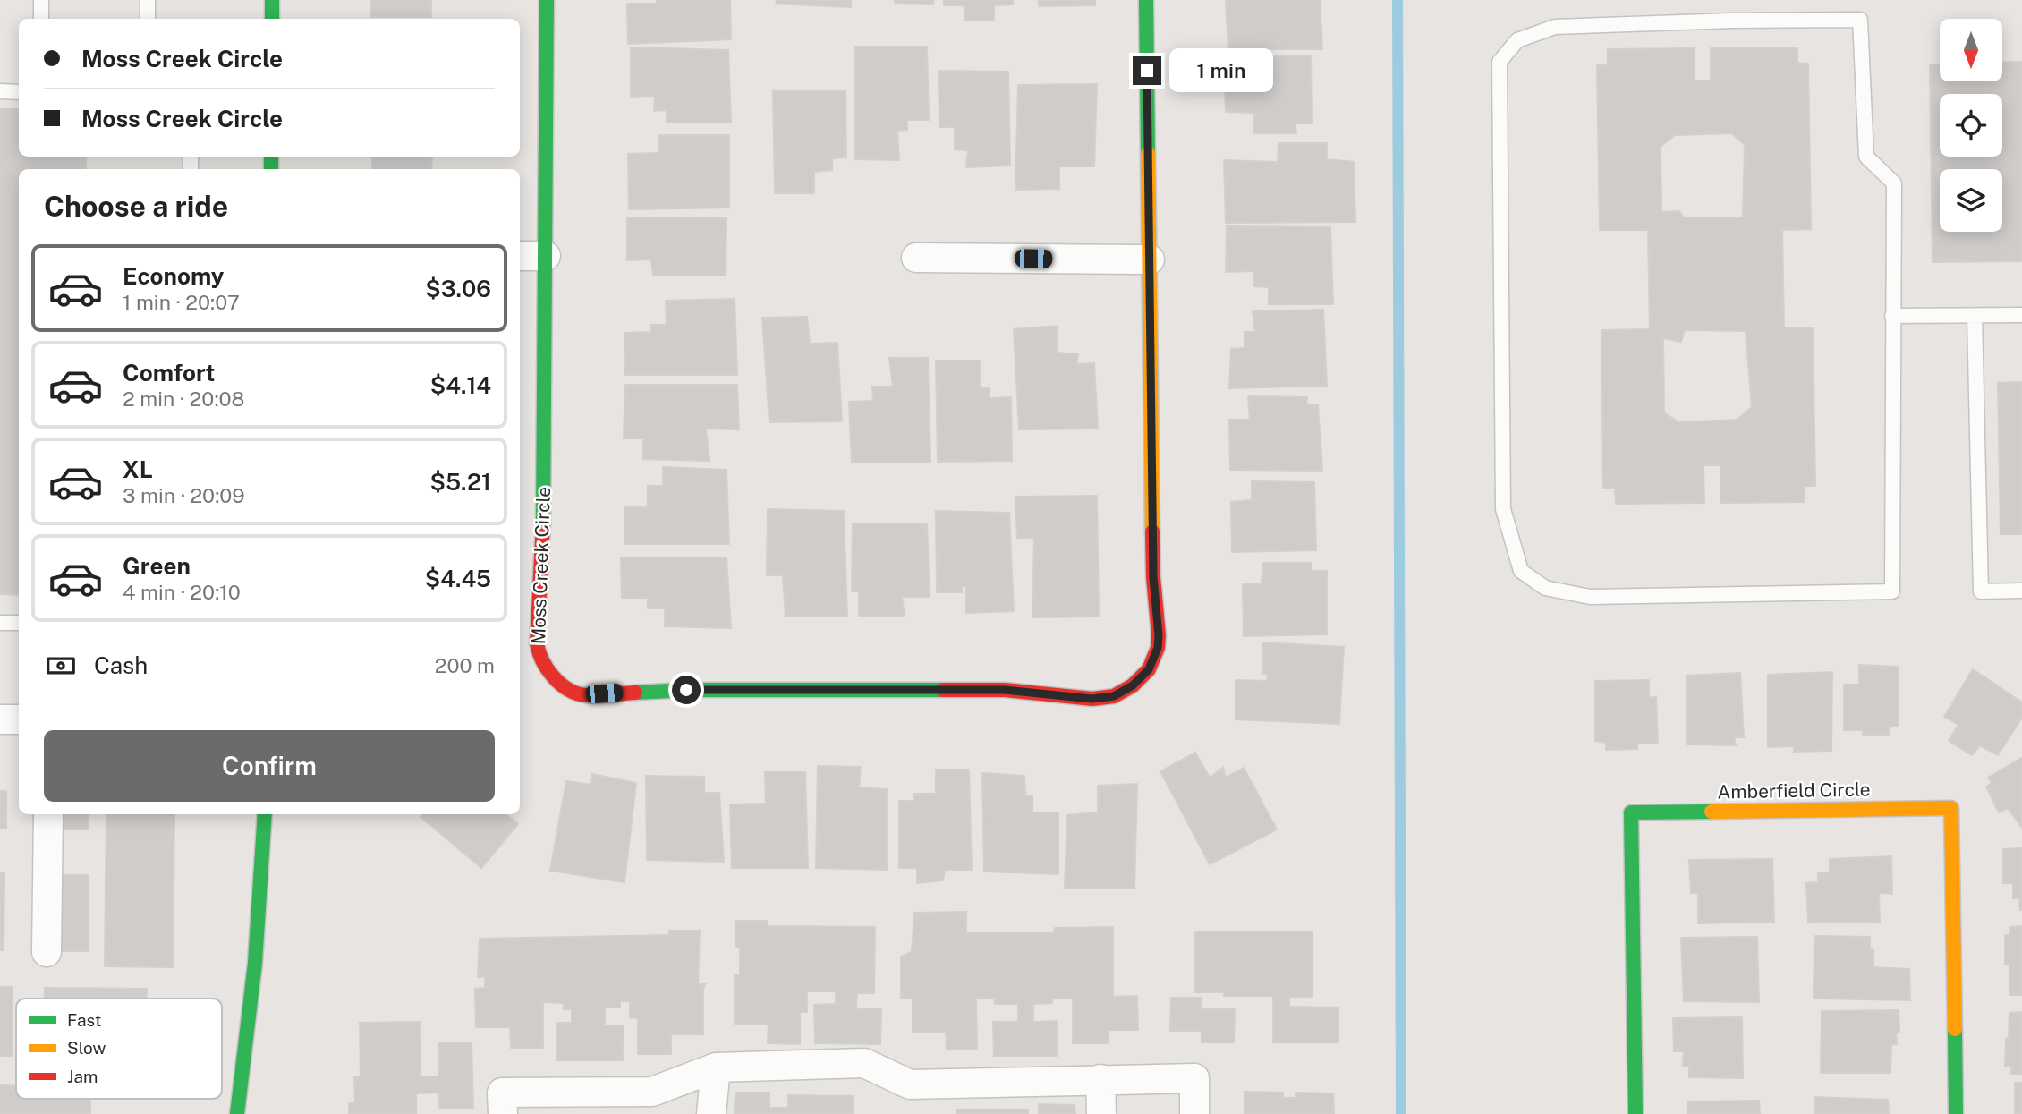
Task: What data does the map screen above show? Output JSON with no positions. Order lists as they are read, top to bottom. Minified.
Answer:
{"streets":{"street":["Moss Creek Circle","Amberfield Circle"]},"legend":["Fast","Slow","Jam"],"north":"bottom","page":{"banner":["Moss Creek Circle","Moss Creek Circle"],"bubble":"1 min","heading":"Choose a ride","list":[{"name":"Economy","note":"1 min · 20:07","value":"$3.06"},{"name":"Comfort","note":"2 min · 20:08","value":"$4.14"},{"name":"XL","note":"3 min · 20:09","value":"$5.21"},{"name":"Green","note":"4 min · 20:10","value":"$4.45"}],"pay":["Cash","200 m"],"buttons":"Confirm"}}
